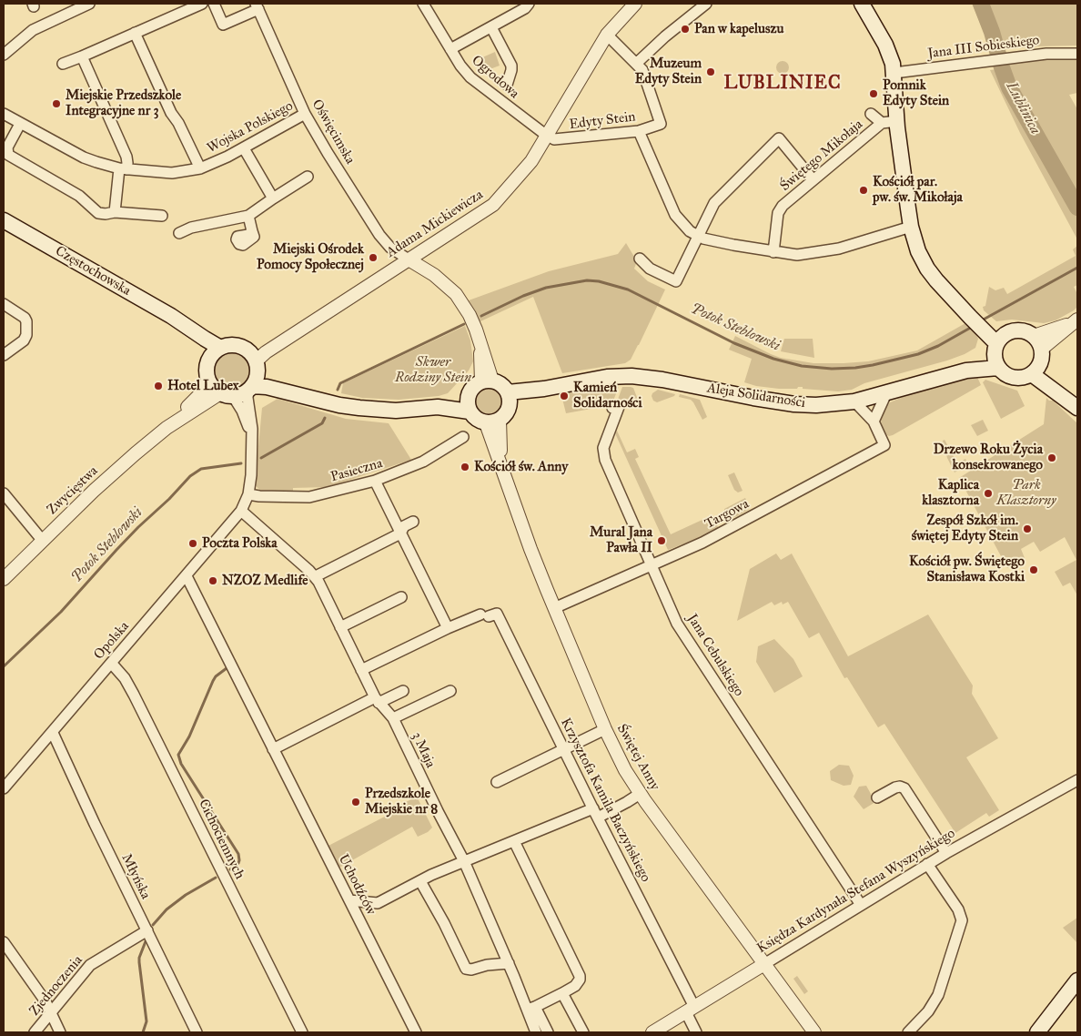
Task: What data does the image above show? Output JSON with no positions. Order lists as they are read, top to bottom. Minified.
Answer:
{"streets":{"main road":["Częstochowska","Aleja Solidarności"],"street":["Jana III Sobieskiego","Ogrodowa","Edyty Stein","Wojska Polskiego","Oświęcimska","Świętego Mikołaja","Adama Mickiewicza","Pasieczna","Zwycięstwa","Targowa","Opolska","Jana Cebulskiego","3 Maja","Świętej Anny","Krzysztofa Kamila Baczyńskiego","Cichociemnych","Młyńska","Uchodźców","Księdza Kardynała Stefana Wyszyńskiego","Zjednoczenia"]},"crossings":[["Ogrodowa","Edyty Stein"],["Ogrodowa","Adama Mickiewicza"],["Edyty Stein","Adama Mickiewicza"],["Wojska Polskiego","Oświęcimska"],["Oświęcimska","Adama Mickiewicza"],["Adama Mickiewicza","Częstochowska"],["Adama Mickiewicza","Zwycięstwa"],["Częstochowska","Zwycięstwa"],["Aleja Solidarności","Targowa"],["Aleja Solidarności","Świętej Anny"],["Targowa","Jana Cebulskiego"],["Targowa","Świętej Anny"],["Opolska","3 Maja"],["Opolska","Cichociemnych"],["Opolska","Młyńska"],["Opolska","Uchodźców"],["Jana Cebulskiego","Księdza Kardynała Stefana Wyszyńskiego"],["Świętej Anny","Księdza Kardynała Stefana Wyszyńskiego"],["Krzysztofa Kamila Baczyńskiego","Księdza Kardynała Stefana Wyszyńskiego"],["Młyńska","Zjednoczenia"]],"districts":["LUBLINIEC"],"water":["Lublinica","Potok Steblowski"],"parks":["Skwer Rodziny Stein","Park Klasztorny"],"places":["Pan w kapeluszu","Muzeum Edyty Stein","Pomnik Edyty Stein","Miejskie Przedszkole Integracyjne nr 3","Kościół par. pw. św. Mikołaja","Miejski Ośrodek Pomocy Społecznej","Hotel Lubex","Kamień Solidarności","Drzewo Roku Życia konsekrowanego","Kościół św. Anny","Kaplica klasztorna","Zespół Szkół im. świętej Edyty Stein","Mural Jana Pawła II","Poczta Polska","Kościół pw. Świętego Stanisława Kostki","NZOZ Medlife","Przedszkole Miejskie nr 8"]}
